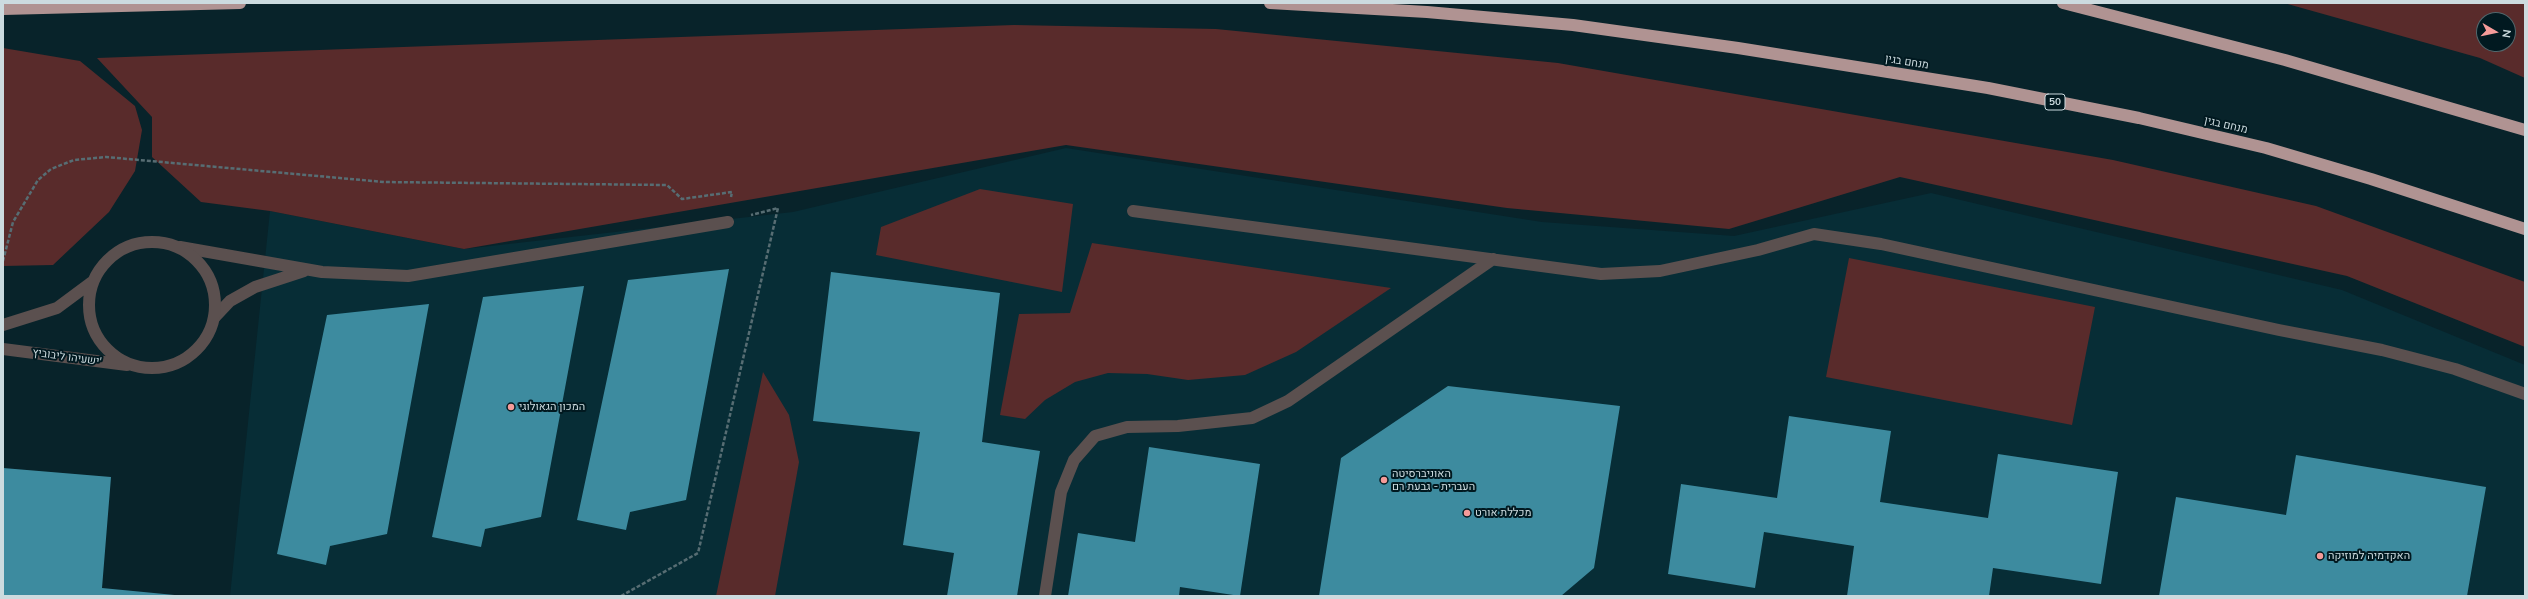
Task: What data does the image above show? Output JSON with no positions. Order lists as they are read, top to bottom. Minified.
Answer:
{"streets":{"highway":["מנחם בגין","50"],"street":["ישעיהו ליבוביץ'"]},"places":["המכון הגאולוגי","האוניברסיטה העברית - גבעת רם","מכללת אורט","האקדמיה למוזיקה"],"north":"right"}
